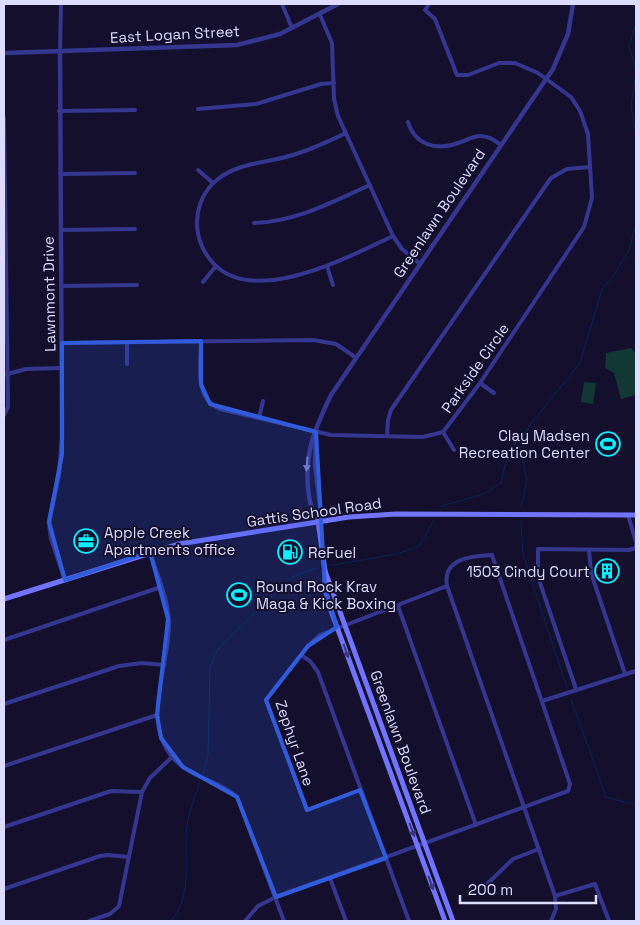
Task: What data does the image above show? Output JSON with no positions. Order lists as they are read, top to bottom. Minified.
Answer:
{"streets":{"main road":["Greenlawn Boulevard","Gattis School Road"],"street":["East Logan Street","Lawnmont Drive","Parkside Circle","Zephyr Lane"]},"crossings":[["East Logan Street","Lawnmont Drive"],["Greenlawn Boulevard","Parkside Circle"],["Greenlawn Boulevard","Gattis School Road"],["Greenlawn Boulevard","Zephyr Lane"],["Lawnmont Drive","Gattis School Road"]],"places":{"sports":["Clay Madsen Recreation Center","Round Rock Krav Maga & Kick Boxing"],"office":["Apple Creek Apartments office"],"fuel station":["ReFuel"],"building":["1503 Cindy Court"]},"scale_bar":"200 m"}
